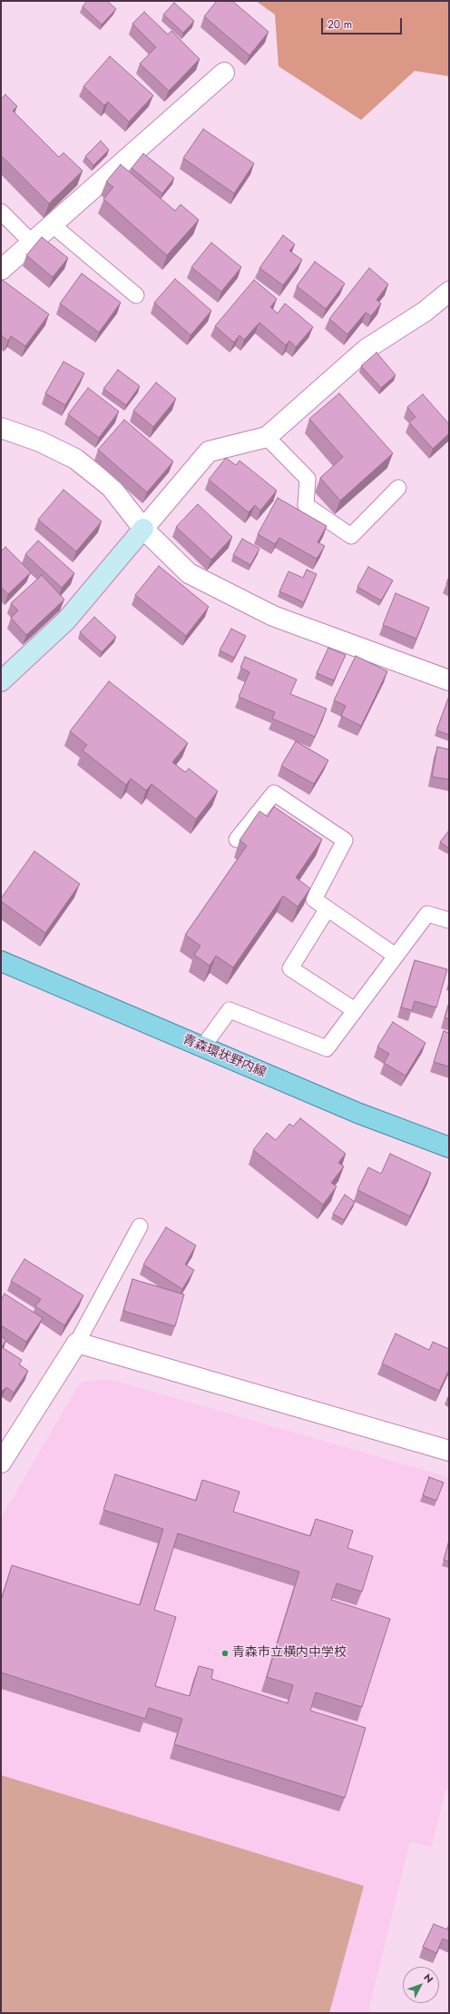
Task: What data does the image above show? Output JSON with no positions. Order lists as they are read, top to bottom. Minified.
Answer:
{"streets":{"main road":["青森環状野内線"]},"places":["青森市立横内中学校"],"scale_bar":"20 m","north":"top right"}
